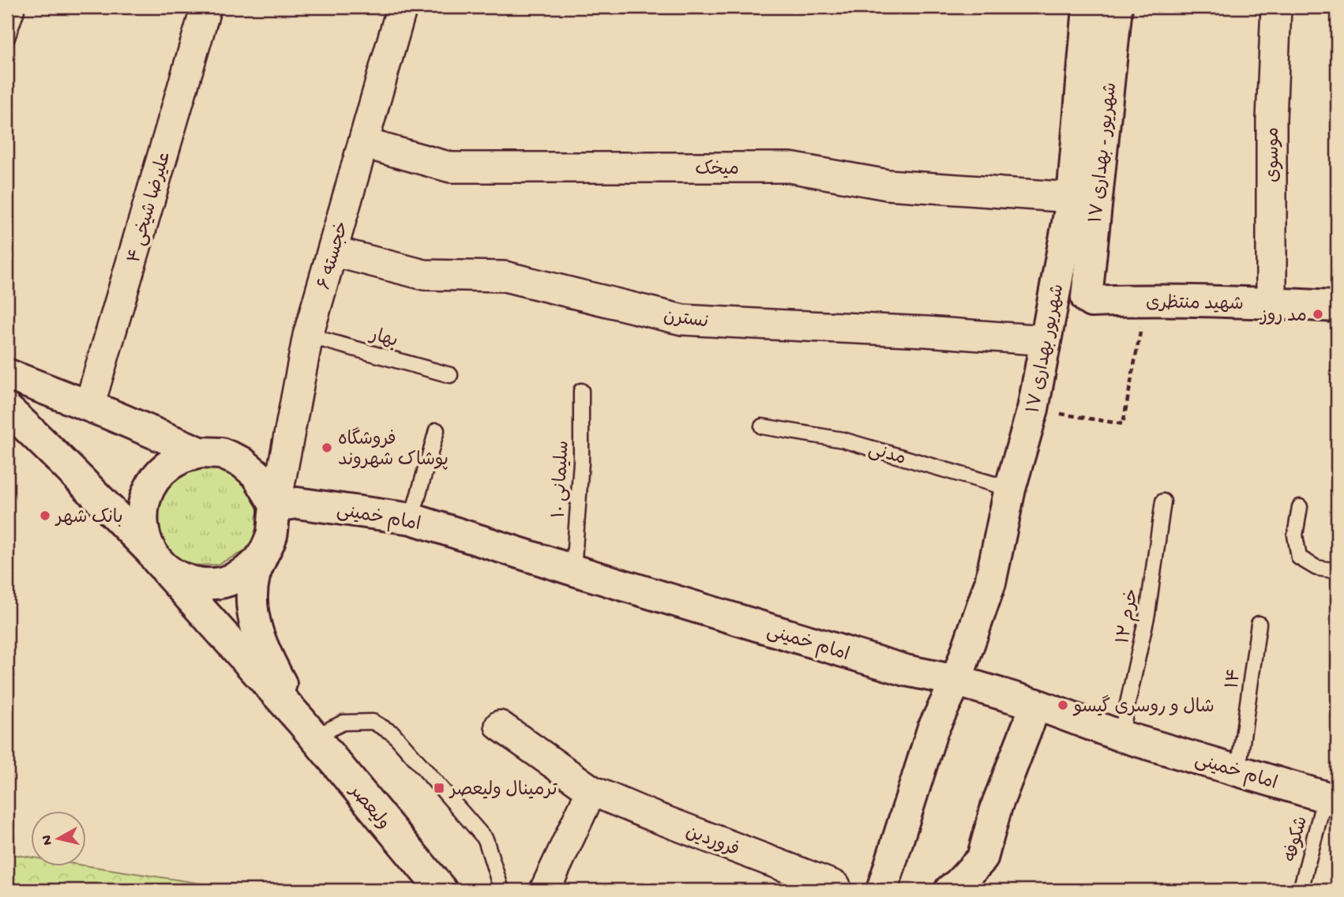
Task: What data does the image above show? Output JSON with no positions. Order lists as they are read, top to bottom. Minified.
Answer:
{"streets":{"main road":["۱۷ شهریور - بهداری","شهید منتظری","۱۷ شهریور بهداری","امام خمینی","ولیعصر"],"street":["موسوی","میخک","علیرضا شیخی ۴","خجسته ۶","نسترن","فروردین"],"lane":["بهار","مدنی","سلیمانی ۱۰","خرم ۱۲","۱۴","شکوفه"]},"crossings":[["۱۷ شهریور - بهداری","شهید منتظری"],["موسوی","شهید منتظری"],["میخک","خجسته ۶"],["میخک","۱۷ شهریور بهداری"],["خجسته ۶","نسترن"],["خجسته ۶","بهار"],["خجسته ۶","امام خمینی"],["نسترن","۱۷ شهریور بهداری"],["۱۷ شهریور بهداری","مدنی"],["۱۷ شهریور بهداری","امام خمینی"],["سلیمانی ۱۰","امام خمینی"],["امام خمینی","خرم ۱۲"],["امام خمینی","۱۴"],["امام خمینی","شکوفه"]],"places":{"other":["مد روز","فروشگاه‌ پوشاک شهروند","بانک شهر","شال و روسری گیسو"],"transit":["ترمینال ولیعصر"]},"north":"left"}
